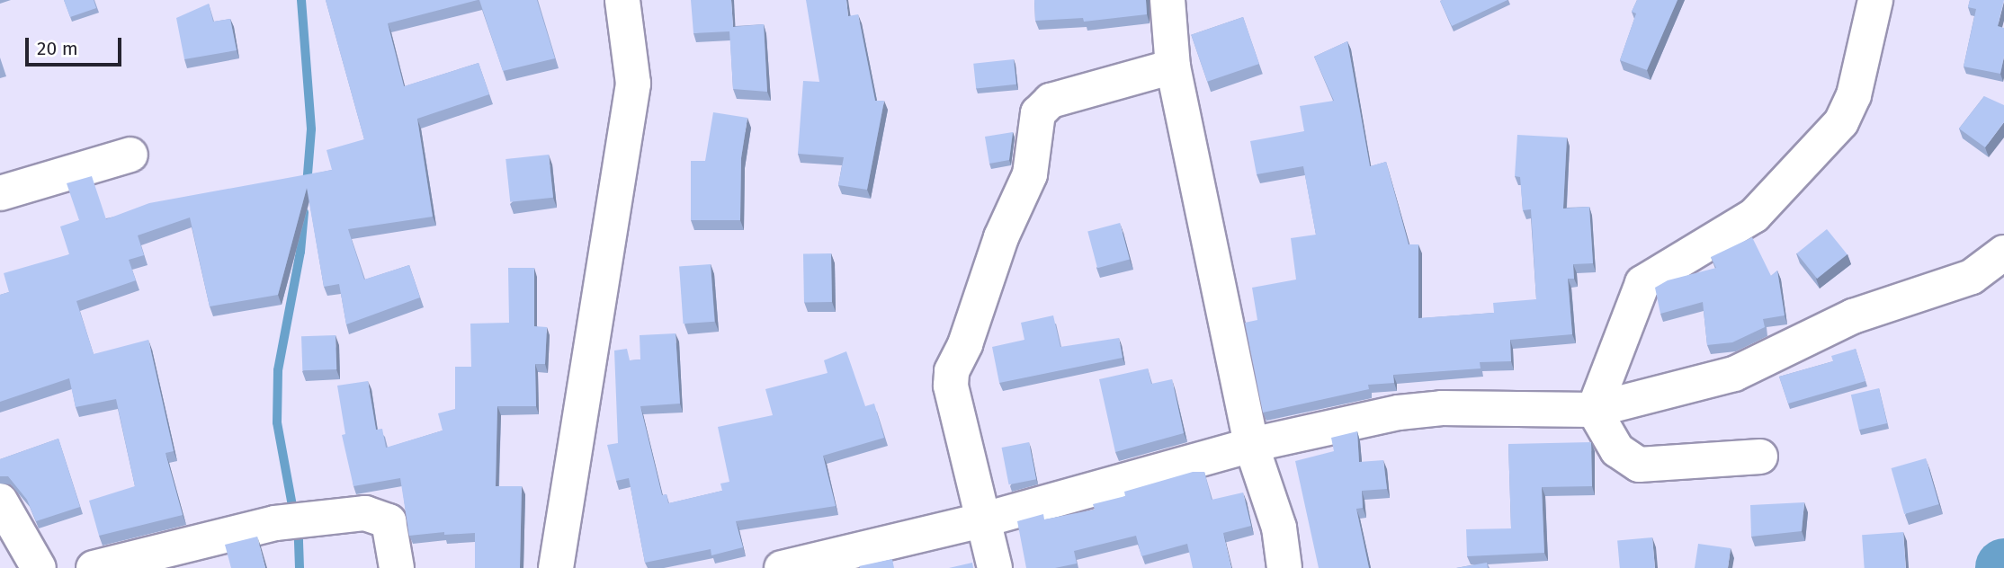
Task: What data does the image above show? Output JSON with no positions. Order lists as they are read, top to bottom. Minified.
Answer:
{"scale_bar":"20 m"}
